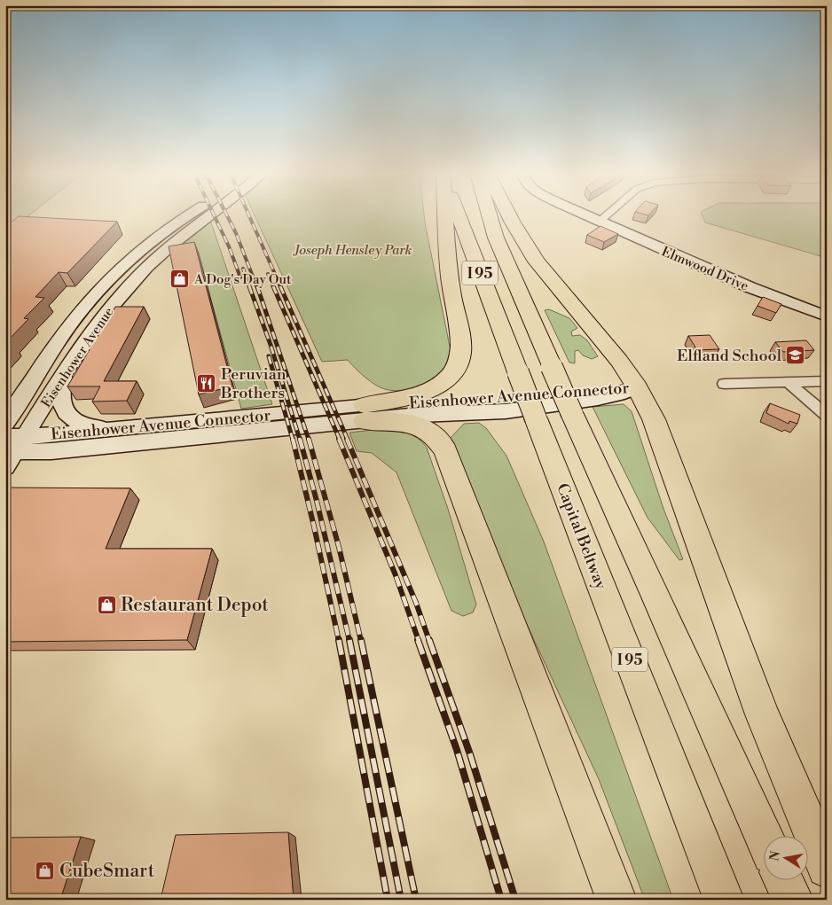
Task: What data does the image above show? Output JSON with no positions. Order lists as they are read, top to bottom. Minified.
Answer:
{"streets":{"highway":["I 95","Capital Beltway"],"main road":["Elmwood Drive","Eisenhower Avenue","Eisenhower Avenue Connector"]},"crossings":[["Eisenhower Avenue","Eisenhower Avenue Connector"]],"parks":["Joseph Hensley Park"],"places":{"shop":["A Dog's Day Out","Restaurant Depot","CubeSmart"],"school or university":["Elfland School"],"restaurant":["Peruvian Brothers"]},"north":"left"}
